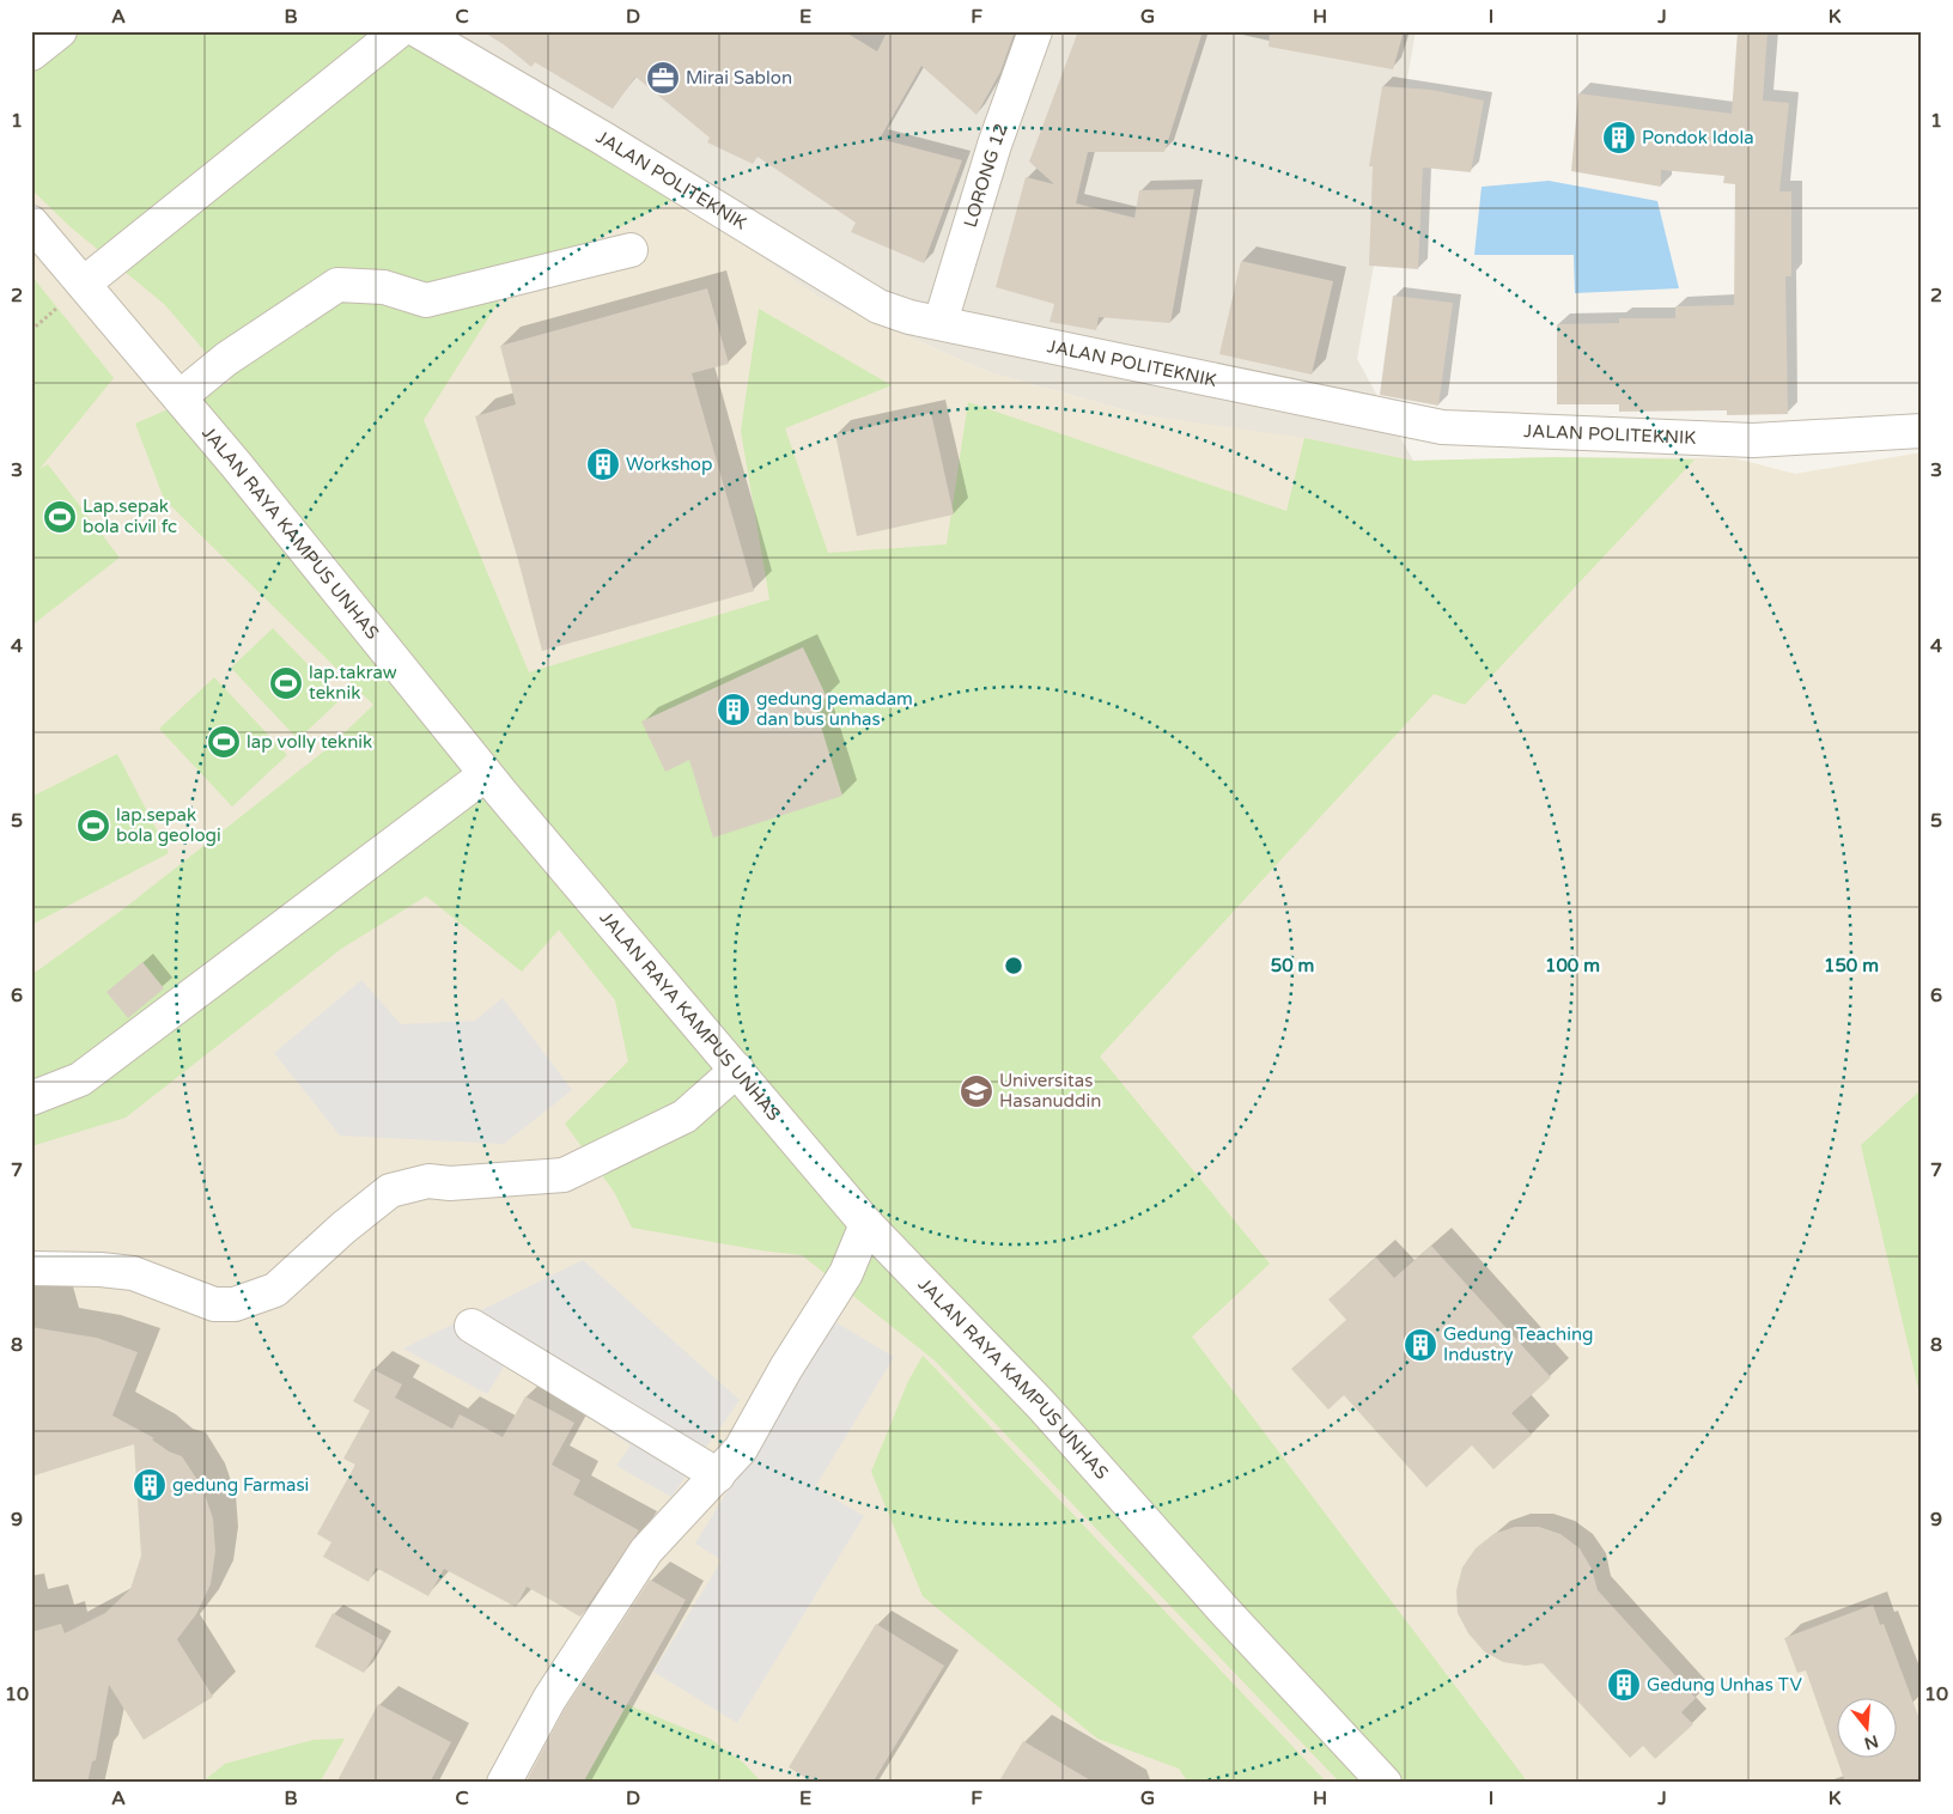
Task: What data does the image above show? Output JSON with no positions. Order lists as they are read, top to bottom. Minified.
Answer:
{"streets":{"street":["LORONG 12","JALAN POLITEKNIK","JALAN RAYA KAMPUS UNHAS"]},"crossings":[["LORONG 12","JALAN POLITEKNIK"]],"places":{"office":["Mirai Sablon"],"building":["Pondok Idola","Workshop","gedung pemadam dan bus unhas","Gedung Teaching Industry","gedung Farmasi","Gedung Unhas TV"],"sports":["Lap.sepak bola civil fc","lap.takraw teknik","lap volly teknik","lap.sepak bola geologi"],"school or university":["Universitas Hasanuddin"]},"north":"bottom","grid":{"columns":["A","B","C","D","E","F","G","H","I","J","K"],"rows":["1","2","3","4","5","6","7","8","9","10"]},"rings":["50 m","100 m","150 m"]}
